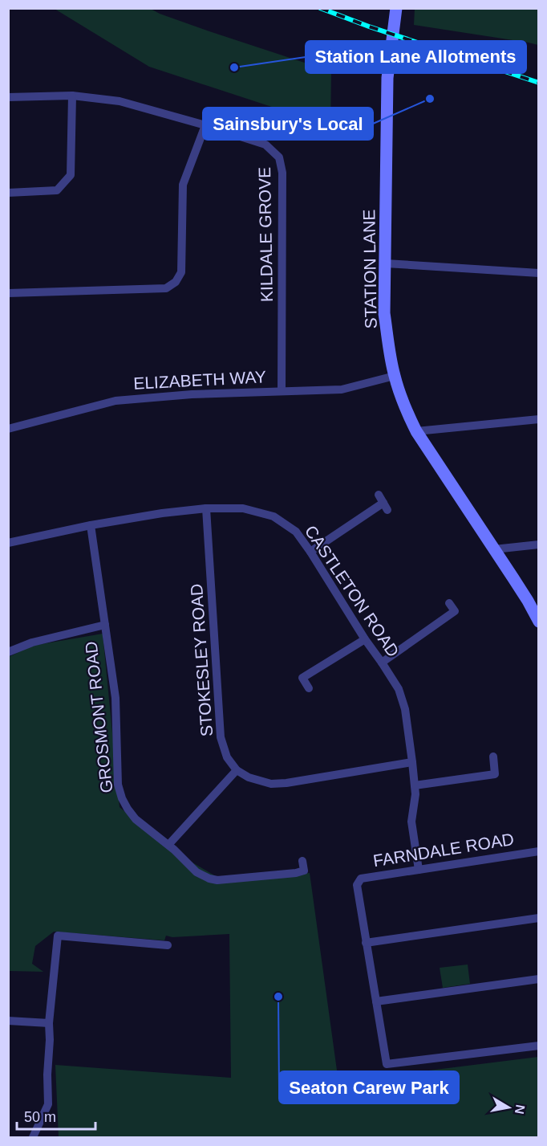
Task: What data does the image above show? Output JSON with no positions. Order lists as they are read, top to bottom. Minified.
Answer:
{"streets":{"main road":["STATION LANE"],"street":["KILDALE GROVE","ELIZABETH WAY","CASTLETON ROAD","STOKESLEY ROAD","GROSMONT ROAD","FARNDALE ROAD"]},"crossings":[["KILDALE GROVE","ELIZABETH WAY"],["STATION LANE","ELIZABETH WAY"],["CASTLETON ROAD","STOKESLEY ROAD"],["CASTLETON ROAD","GROSMONT ROAD"],["CASTLETON ROAD","FARNDALE ROAD"]],"places":["Station Lane Allotments","Sainsbury's Local","Seaton Carew Park"],"scale_bar":"50 m","north":"right"}
